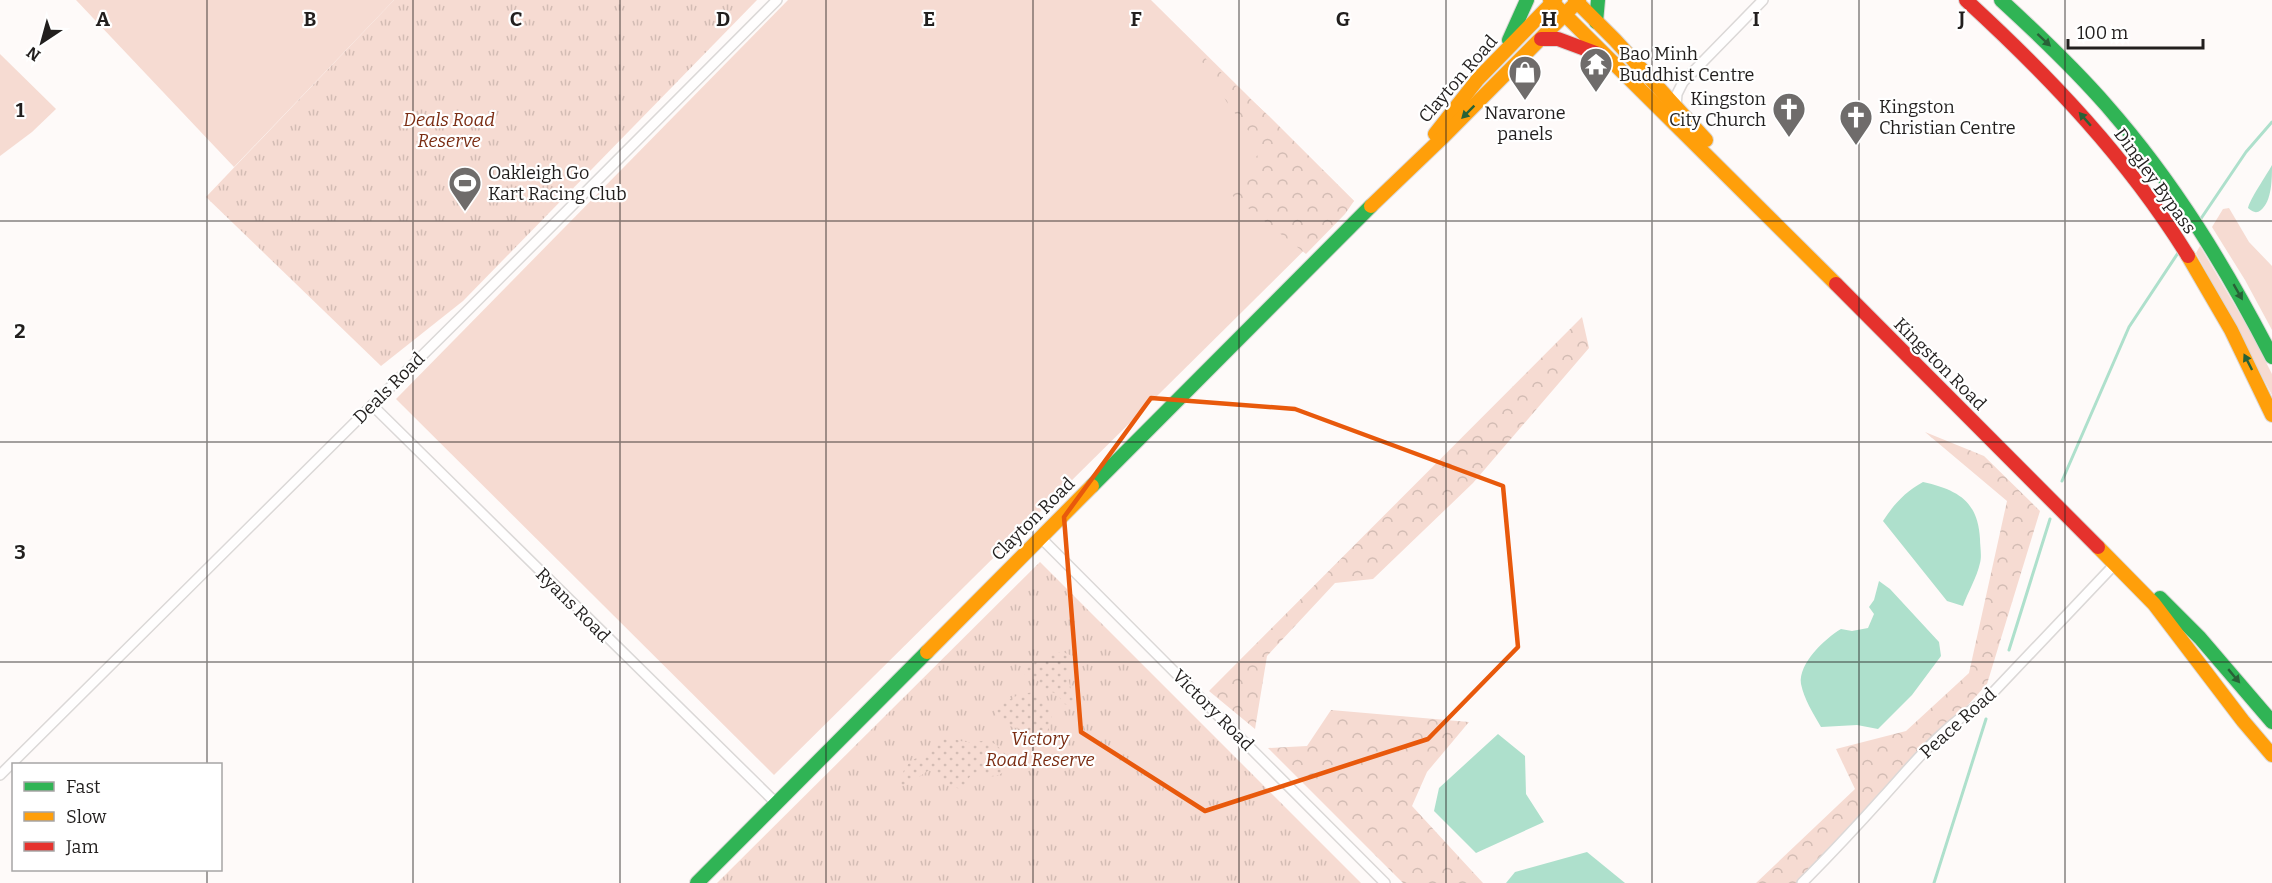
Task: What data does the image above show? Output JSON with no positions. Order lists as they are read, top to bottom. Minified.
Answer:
{"streets":{"main road":["Clayton Road","Dingley Bypass","Kingston Road"],"street":["Deals Road","Ryans Road","Victory Road","Peace Road"]},"crossings":[["Clayton Road","Kingston Road"],["Clayton Road","Ryans Road"],["Clayton Road","Victory Road"],["Kingston Road","Peace Road"],["Deals Road","Ryans Road"]],"parks":["Deals Road Reserve","Victory Road Reserve"],"places":{"temple":["Bao Minh Buddhist Centre"],"shop":["Navarone panels"],"church":["Kingston City Church","Kingston Christian Centre"],"sports":["Oakleigh Go Kart Racing Club"]},"legend":["Fast","Slow","Jam"],"scale_bar":"100 m","north":"bottom left","grid":{"columns":["A","B","C","D","E","F","G","H","I","J"],"rows":["1","2","3"]}}
